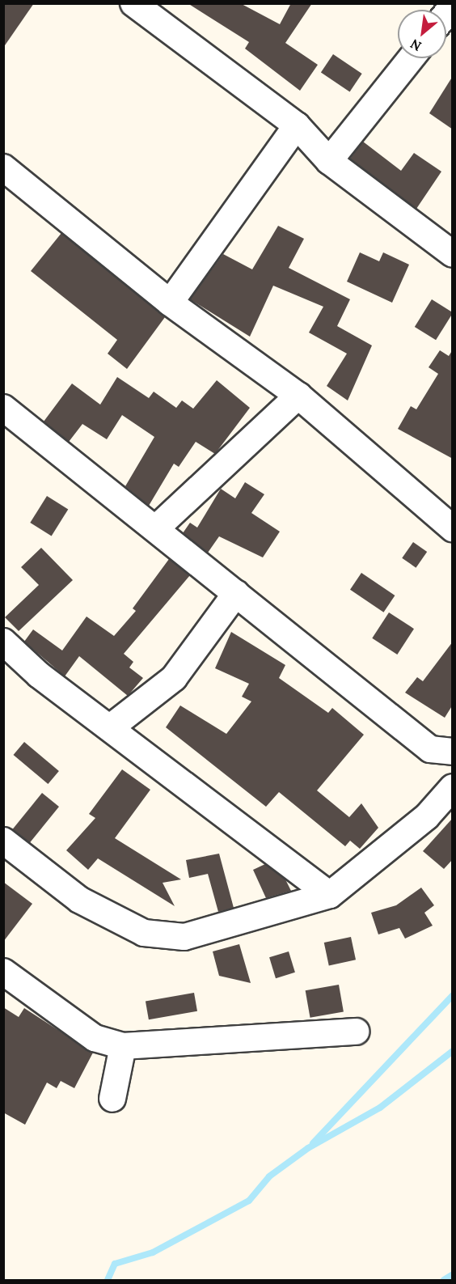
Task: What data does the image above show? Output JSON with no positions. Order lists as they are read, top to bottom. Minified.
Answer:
{"north":"bottom left"}
